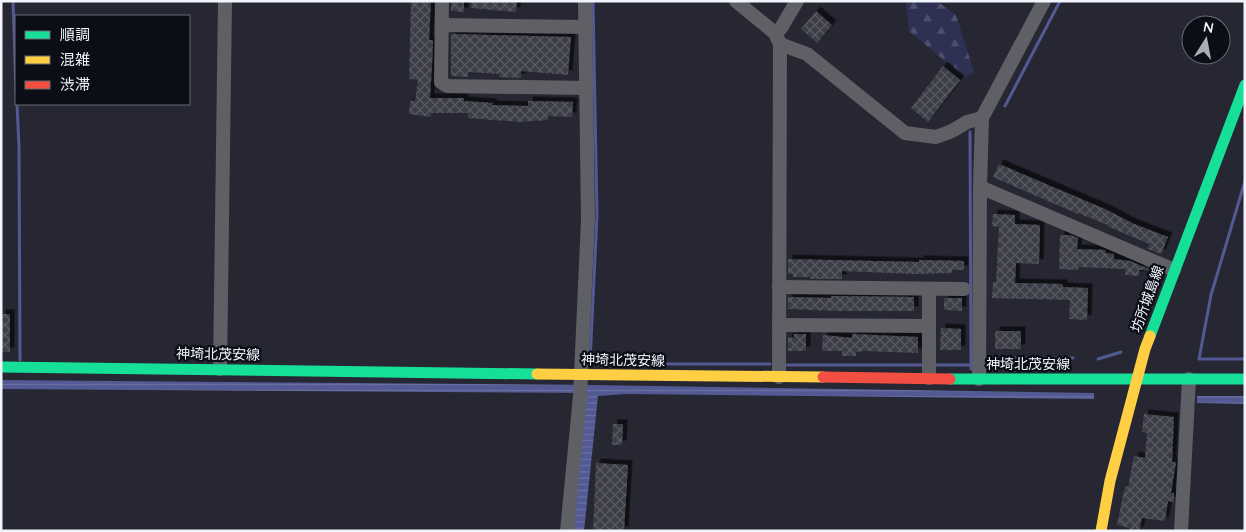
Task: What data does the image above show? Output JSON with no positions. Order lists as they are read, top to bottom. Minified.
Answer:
{"streets":{"main road":["坊所城島線","神埼北茂安線"]},"crossings":[["坊所城島線","神埼北茂安線"]],"legend":["順調","混雑","渋滞"],"north":"top"}
